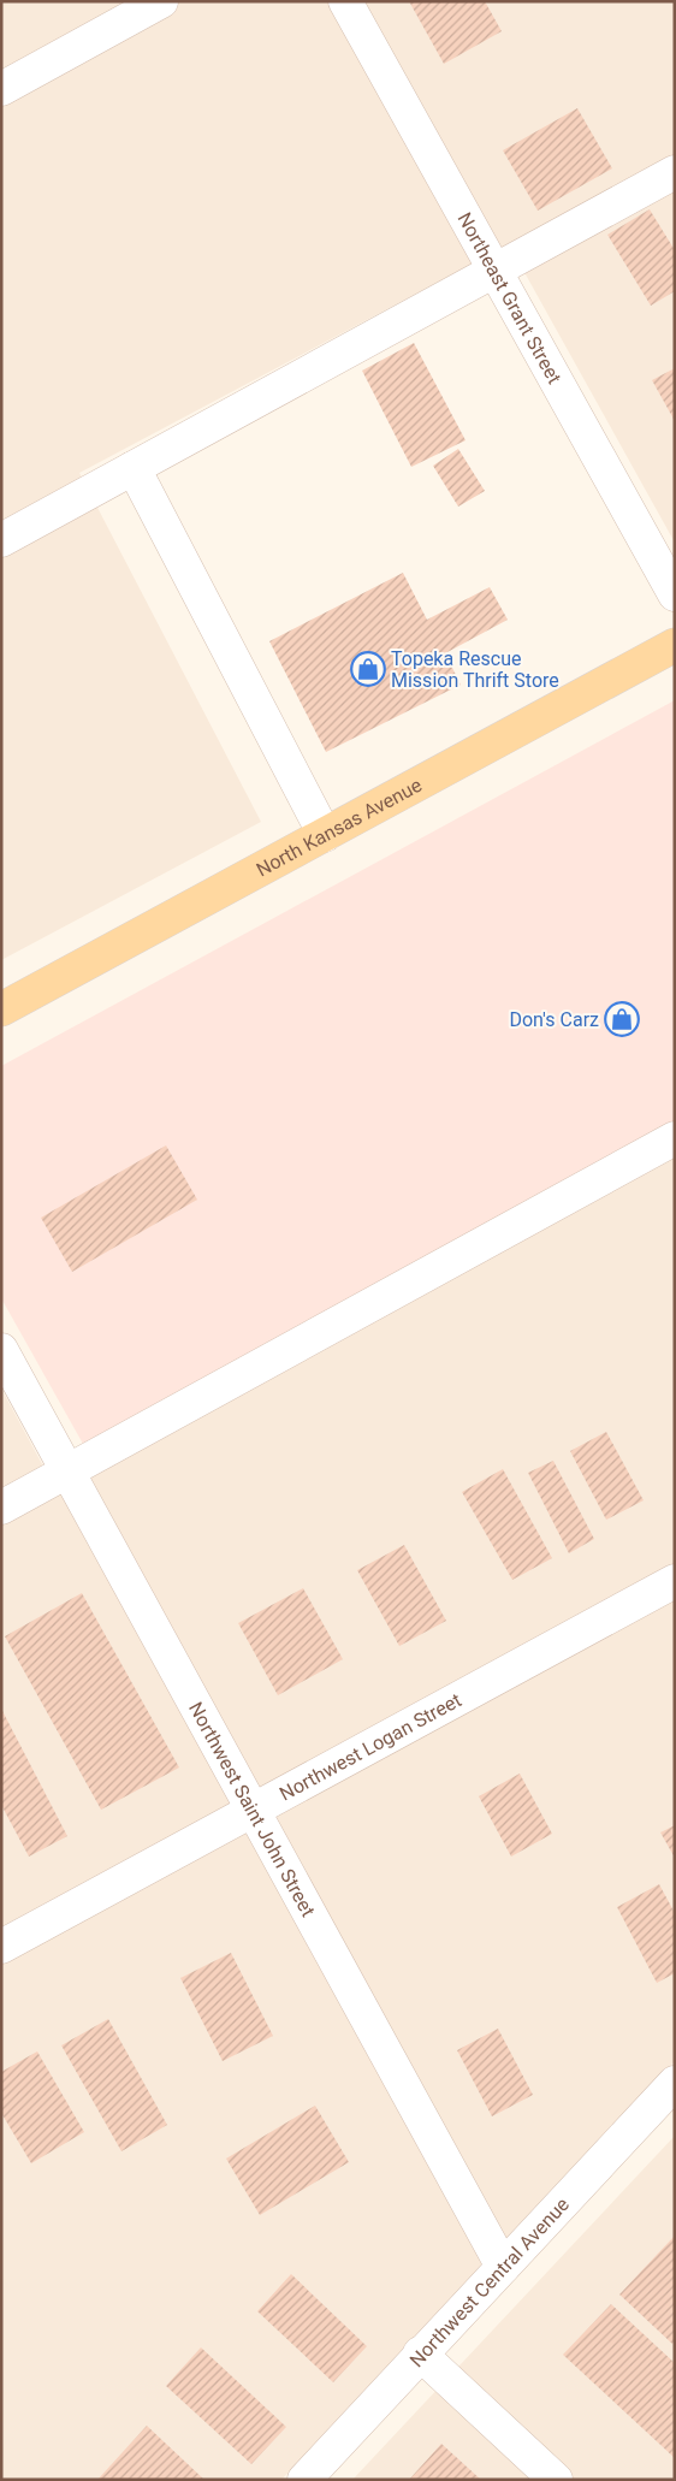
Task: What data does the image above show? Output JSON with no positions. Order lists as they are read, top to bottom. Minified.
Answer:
{"streets":{"main road":["North Kansas Avenue"],"street":["Northeast Grant Street","Northwest Logan Street","Northwest Saint John Street","Northwest Central Avenue"]},"crossings":[["Northwest Logan Street","Northwest Saint John Street"],["Northwest Saint John Street","Northwest Central Avenue"]],"places":{"shop":["Topeka Rescue Mission Thrift Store","Don's Carz"]}}
